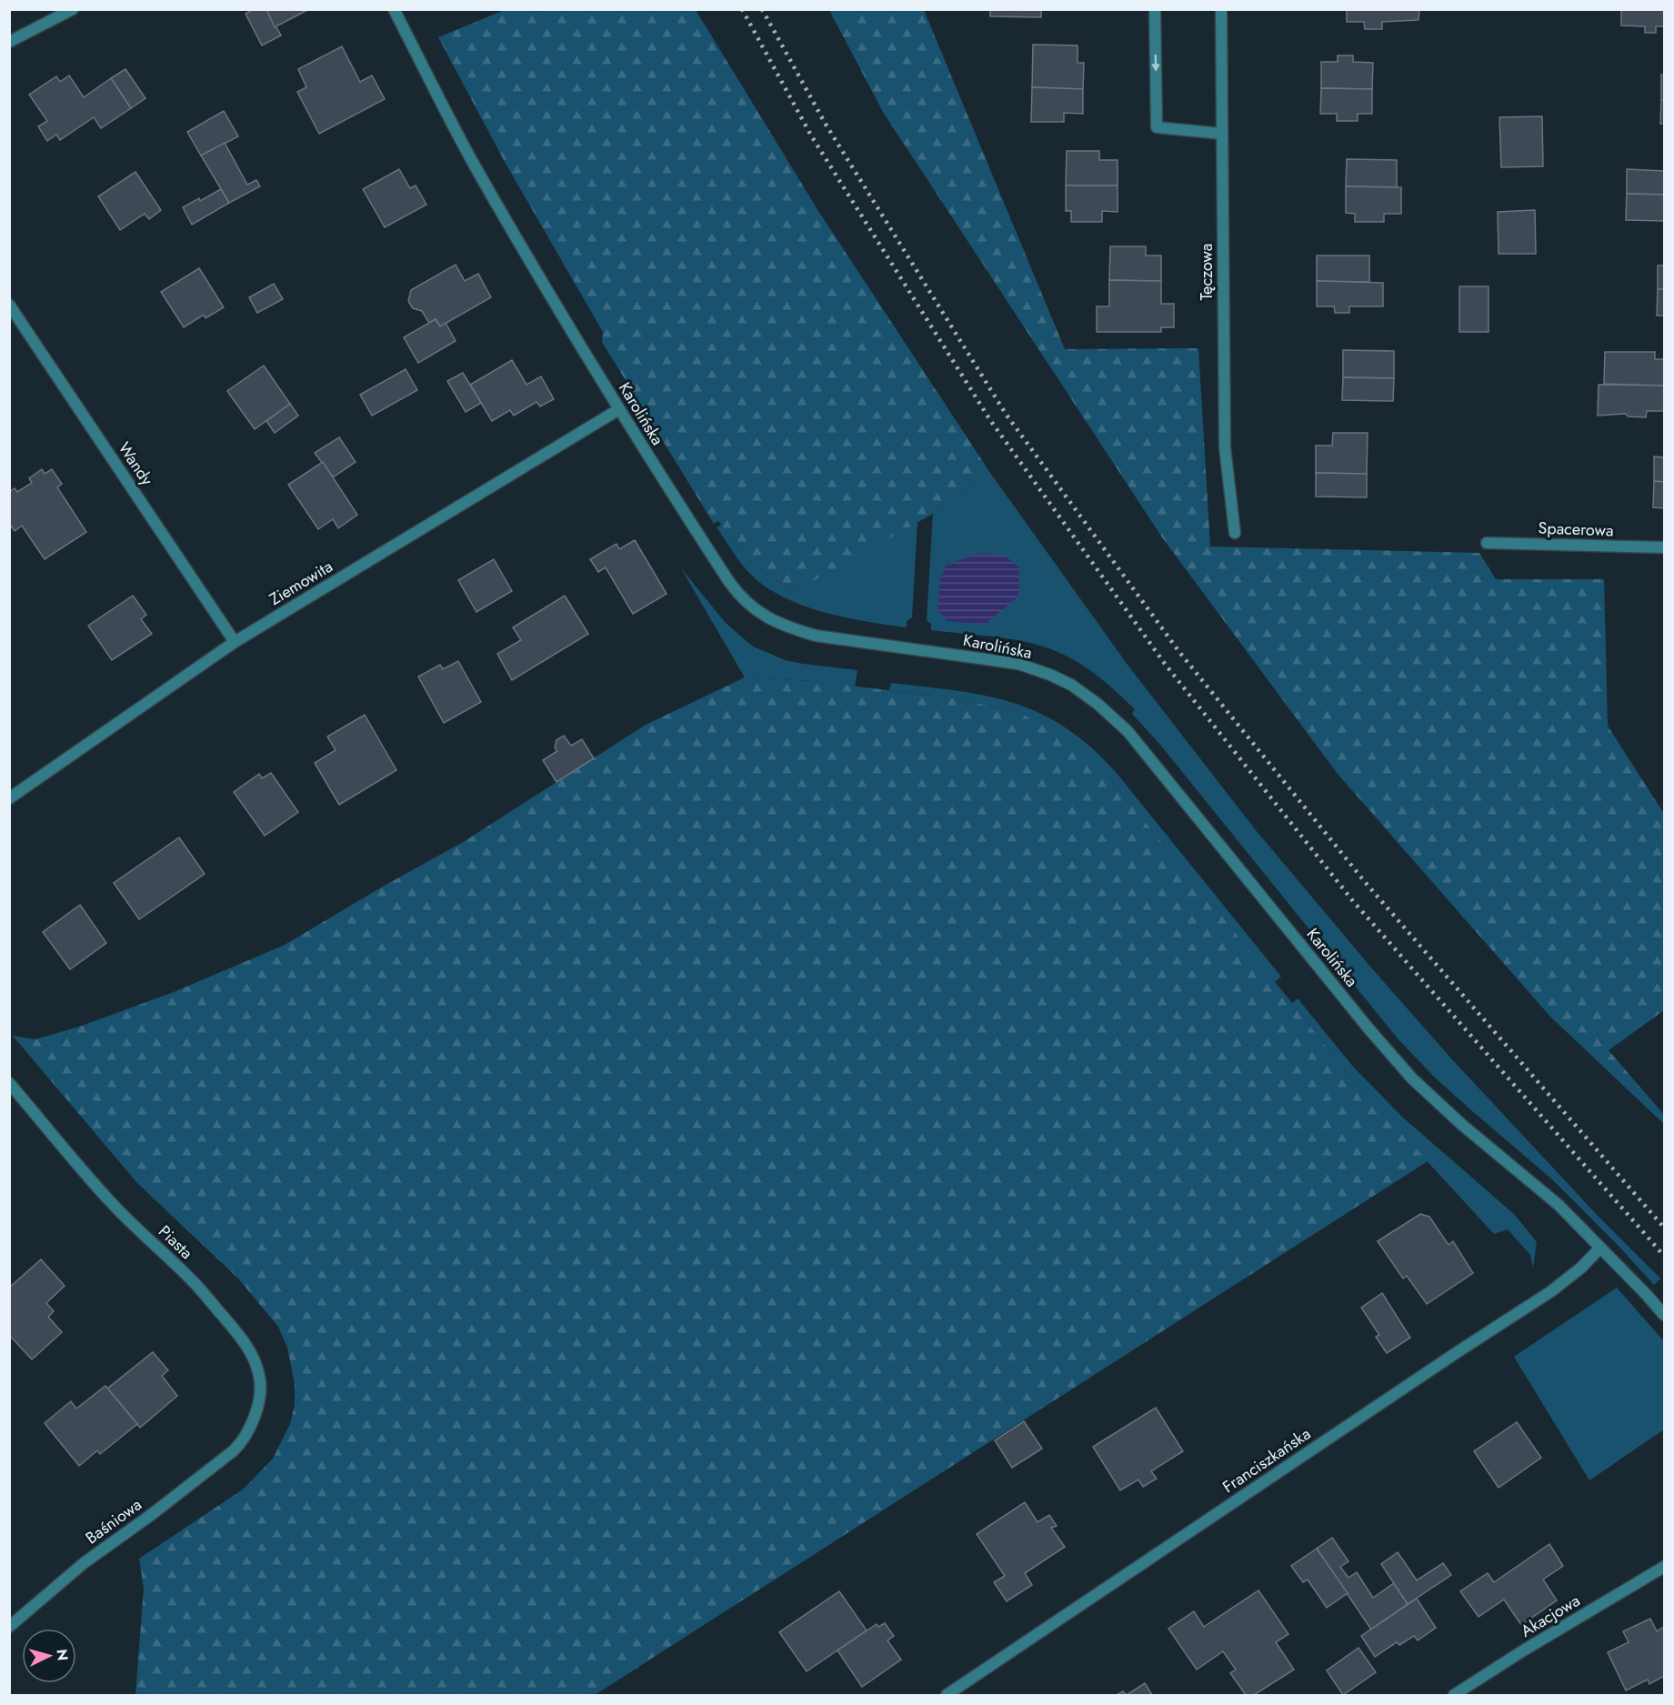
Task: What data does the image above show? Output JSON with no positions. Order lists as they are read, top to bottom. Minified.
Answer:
{"streets":{"street":["Tęczowa","Karolińska","Wandy","Spacerowa","Ziemowita","Piasta","Franciszkańska","Baśniowa","Akacjowa"]},"crossings":[["Karolińska","Ziemowita"],["Karolińska","Franciszkańska"],["Wandy","Ziemowita"],["Piasta","Baśniowa"]],"north":"right"}
